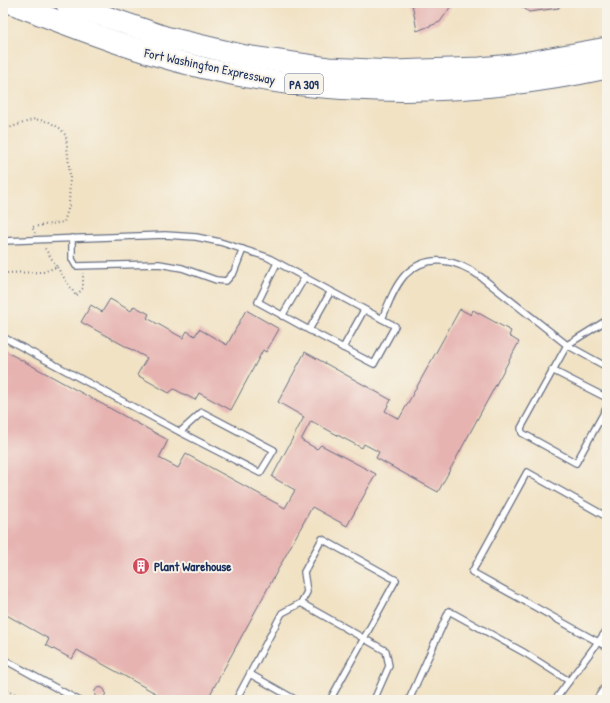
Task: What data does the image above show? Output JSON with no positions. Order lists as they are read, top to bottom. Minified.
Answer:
{"streets":{"highway":["Fort Washington Expressway","PA 309"]},"places":{"building":["Plant Warehouse"]}}
